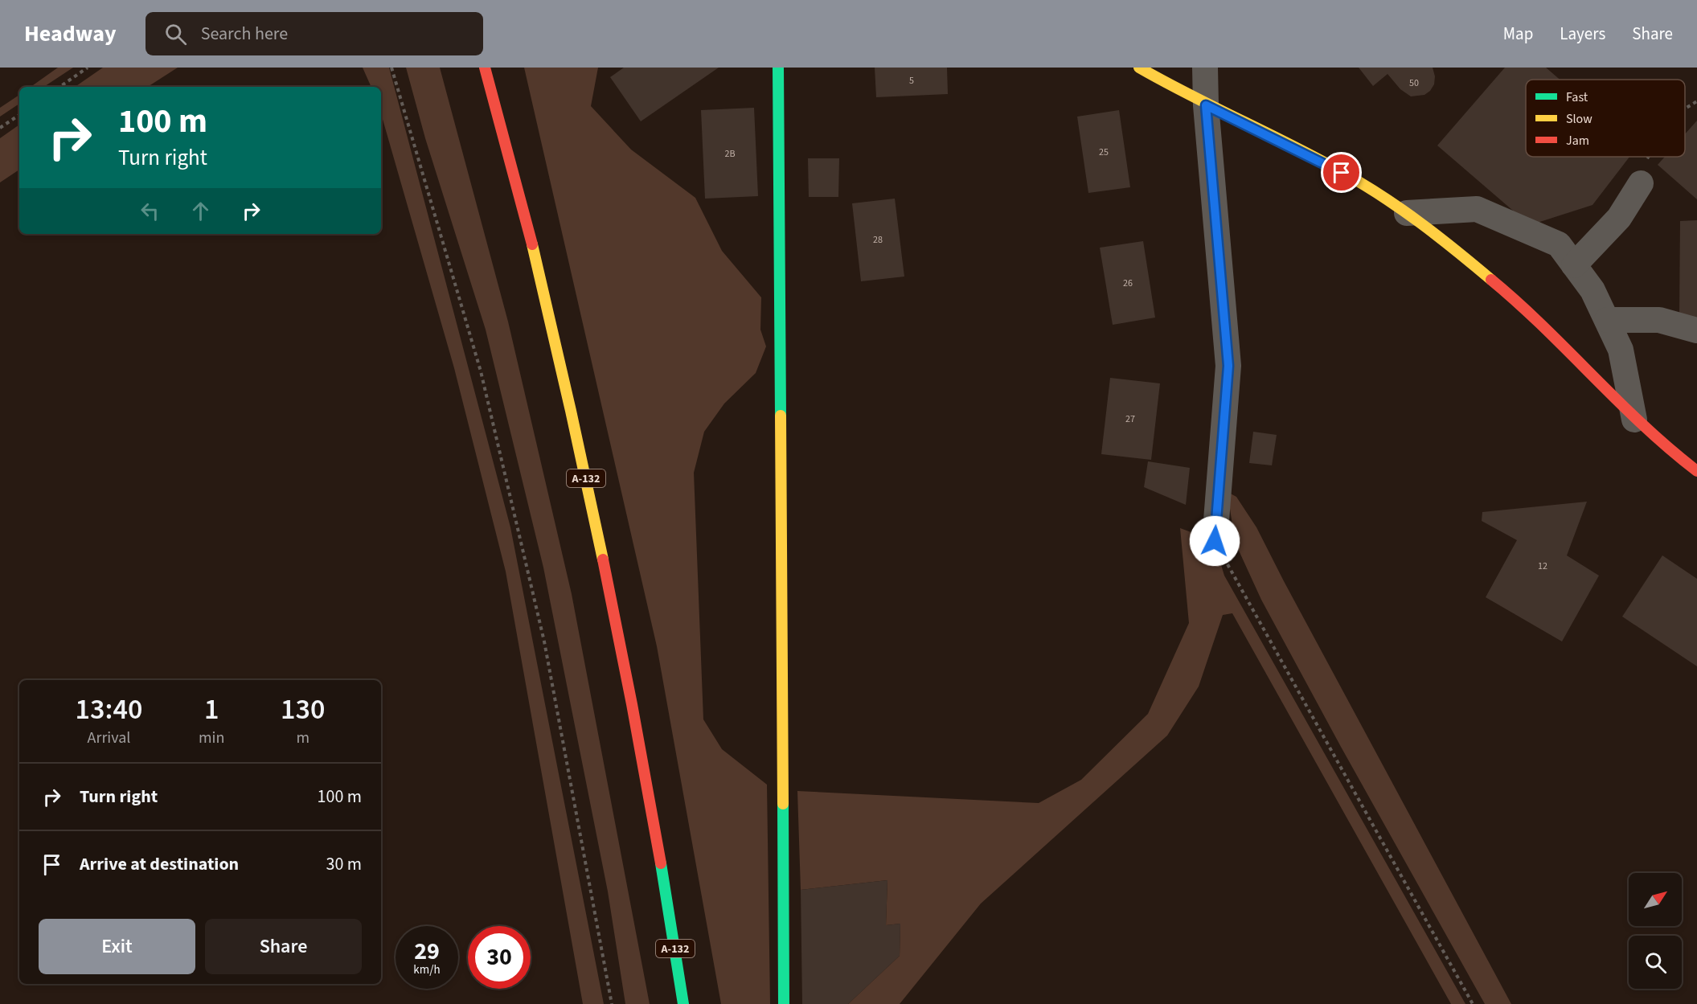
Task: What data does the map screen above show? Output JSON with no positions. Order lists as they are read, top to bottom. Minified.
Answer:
{"streets":{"street":["A-132"]},"house_numbers":["5","50","25","2B","28","26","27","12"],"legend":["Fast","Slow","Jam"],"north":"top right","page":{"header":"Headway","search":"Search here","nav":["Map","Layers","Share"],"turn":["100 m","Turn right"],"eta":["13:40","Arrival","1","min","130","m"],"list":[{"name":"Turn right","value":"100 m"},{"name":"Arrive at destination","value":"30 m"}],"buttons":["Exit","Share"],"speed":"29 km/h","limit":"30"}}
